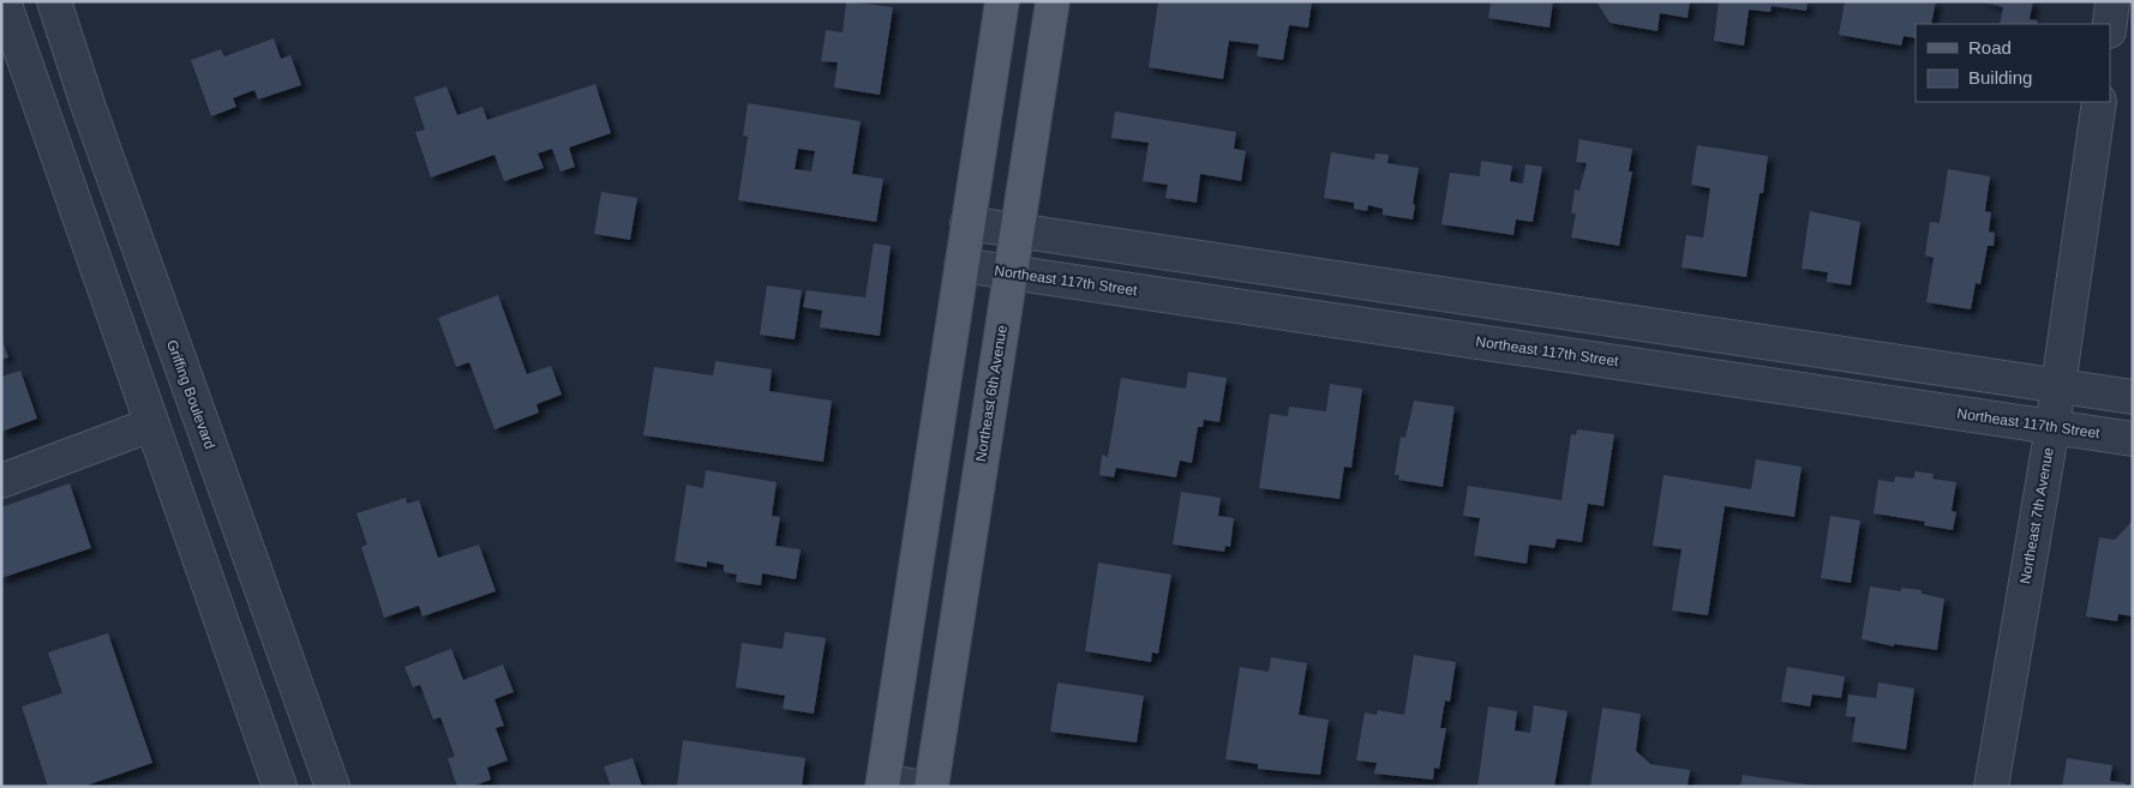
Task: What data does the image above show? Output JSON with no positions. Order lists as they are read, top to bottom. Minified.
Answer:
{"streets":{"main road":["Northeast 6th Avenue"],"street":["Northeast 117th Street","Griffing Boulevard","Northeast 7th Avenue"]},"crossings":[["Northeast 117th Street","Northeast 6th Avenue"],["Northeast 117th Street","Northeast 7th Avenue"]],"legend":["Road","Building"]}
